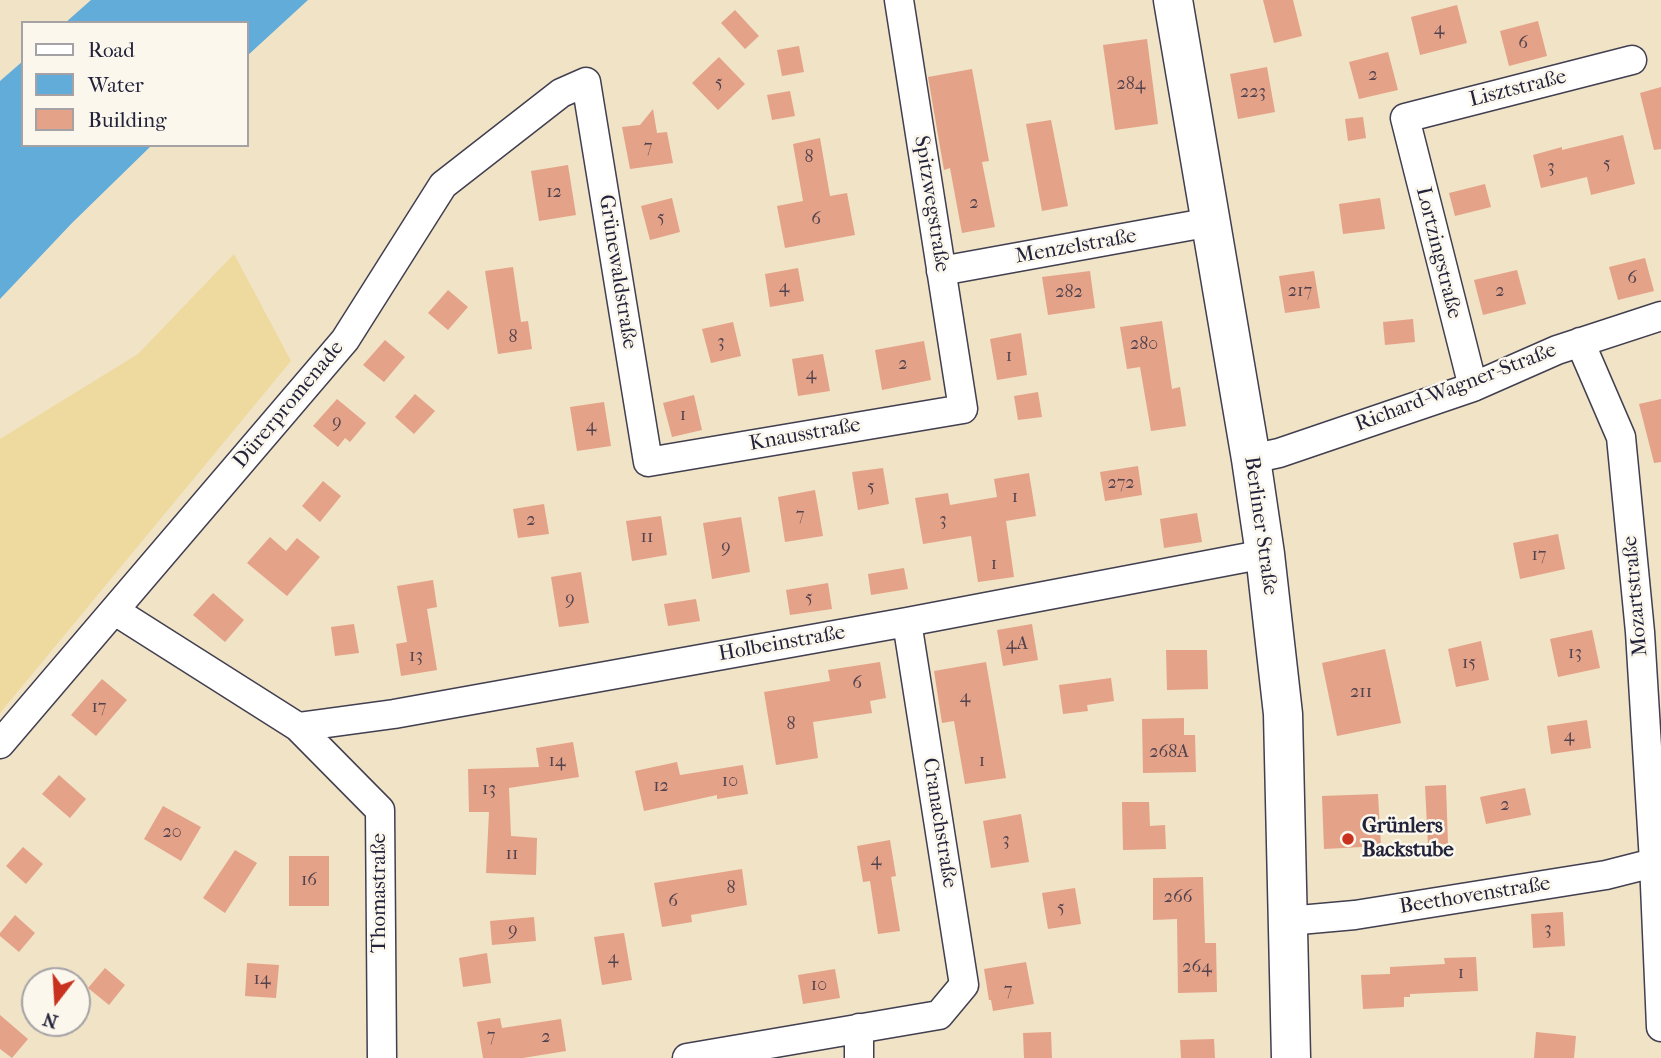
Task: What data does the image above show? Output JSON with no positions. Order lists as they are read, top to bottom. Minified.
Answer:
{"streets":{"main road":["Berliner Straße"],"street":["Lisztstraße","Spitzwegstraße","Menzelstraße","Lortzingstraße","Grünewaldstraße","Richard-Wagner-Straße","Dürerpromenade","Knausstraße","Mozartstraße","Holbeinstraße","Cranachstraße","Thomastraße","Beethovenstraße"]},"crossings":[["Lisztstraße","Lortzingstraße"],["Spitzwegstraße","Menzelstraße"],["Spitzwegstraße","Knausstraße"],["Menzelstraße","Berliner Straße"],["Lortzingstraße","Richard-Wagner-Straße"],["Grünewaldstraße","Dürerpromenade"],["Grünewaldstraße","Knausstraße"],["Richard-Wagner-Straße","Berliner Straße"],["Richard-Wagner-Straße","Mozartstraße"],["Dürerpromenade","Thomastraße"],["Berliner Straße","Holbeinstraße"],["Berliner Straße","Beethovenstraße"],["Mozartstraße","Beethovenstraße"],["Holbeinstraße","Cranachstraße"],["Holbeinstraße","Thomastraße"]],"places":["Grünlers Backstube"],"house_numbers":["4","6","2","5","284","223","7","8","5","3","12","2","5","6","6","4","217","2","282","8","3","280","1","2","4","1","9","4","272","5","1","7","2","3","11","9","17","1","5","9","4A","13","13","15","6","211","4","17","8","4","268A","14","1","10","12","13","2","20","3","11","4","16","8","266","6","5","3","9","4","264","1","14","10","7","7","2"],"legend":["Road","Water","Building"],"north":"bottom"}
